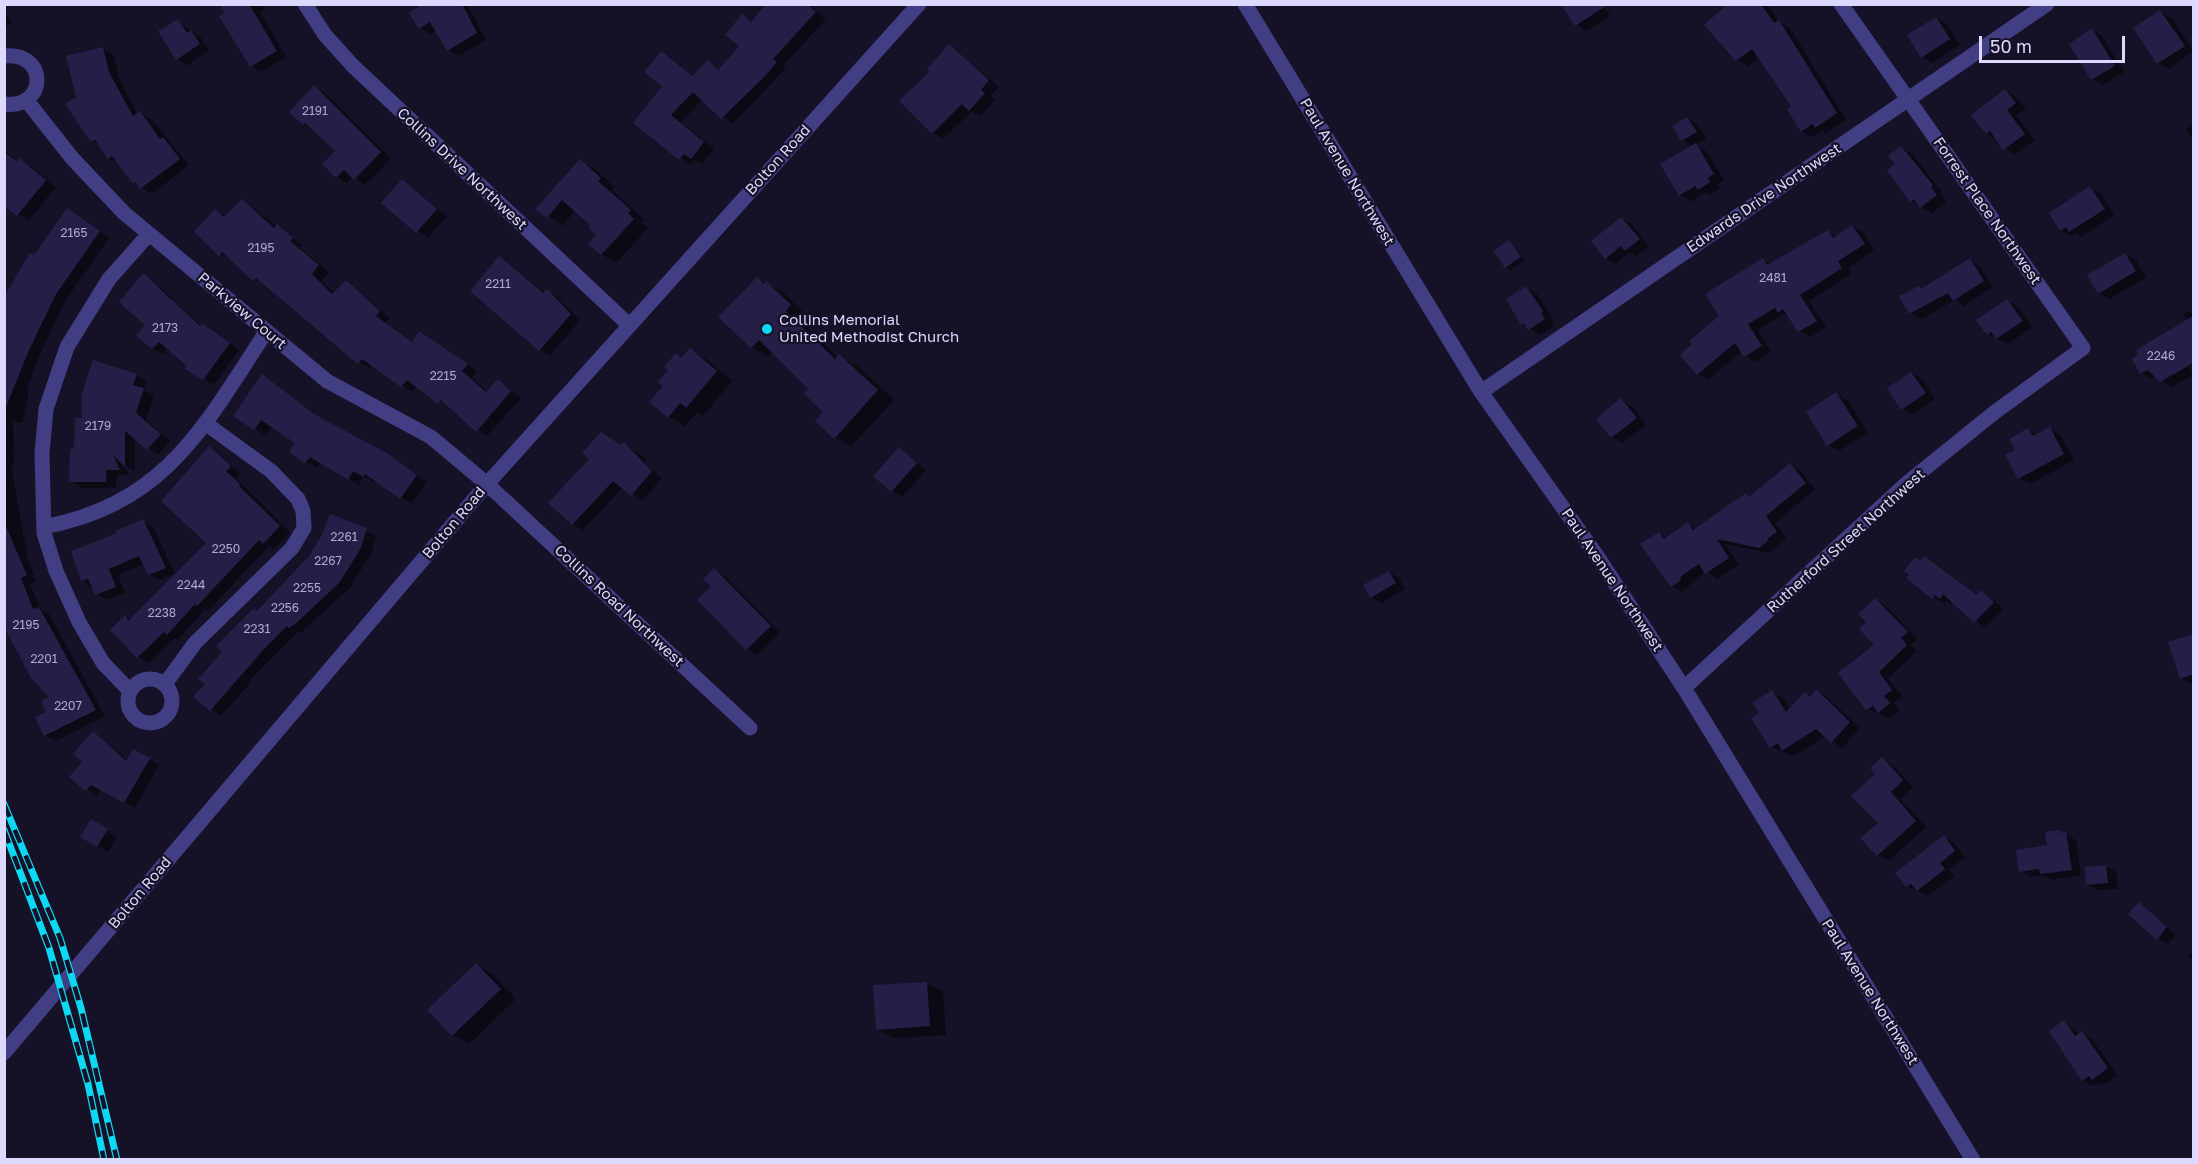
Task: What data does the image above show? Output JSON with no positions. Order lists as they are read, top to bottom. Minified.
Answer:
{"streets":{"street":["Bolton Road","Collins Drive Northwest","Paul Avenue Northwest","Edwards Drive Northwest","Forrest Place Northwest","Parkview Court","Rutherford Street Northwest","Collins Road Northwest"]},"crossings":[["Bolton Road","Collins Drive Northwest"],["Bolton Road","Parkview Court"],["Bolton Road","Collins Road Northwest"],["Paul Avenue Northwest","Edwards Drive Northwest"],["Paul Avenue Northwest","Rutherford Street Northwest"],["Edwards Drive Northwest","Forrest Place Northwest"],["Forrest Place Northwest","Rutherford Street Northwest"],["Parkview Court","Collins Road Northwest"]],"places":["Collins Memorial United Methodist Church"],"house_numbers":["2191","2165","2195","2481","2211","2173","2246","2215","2179","2261","2250","2267","2244","2255","2256","2238","2195","2231","2201","2207"],"scale_bar":"50 m"}
